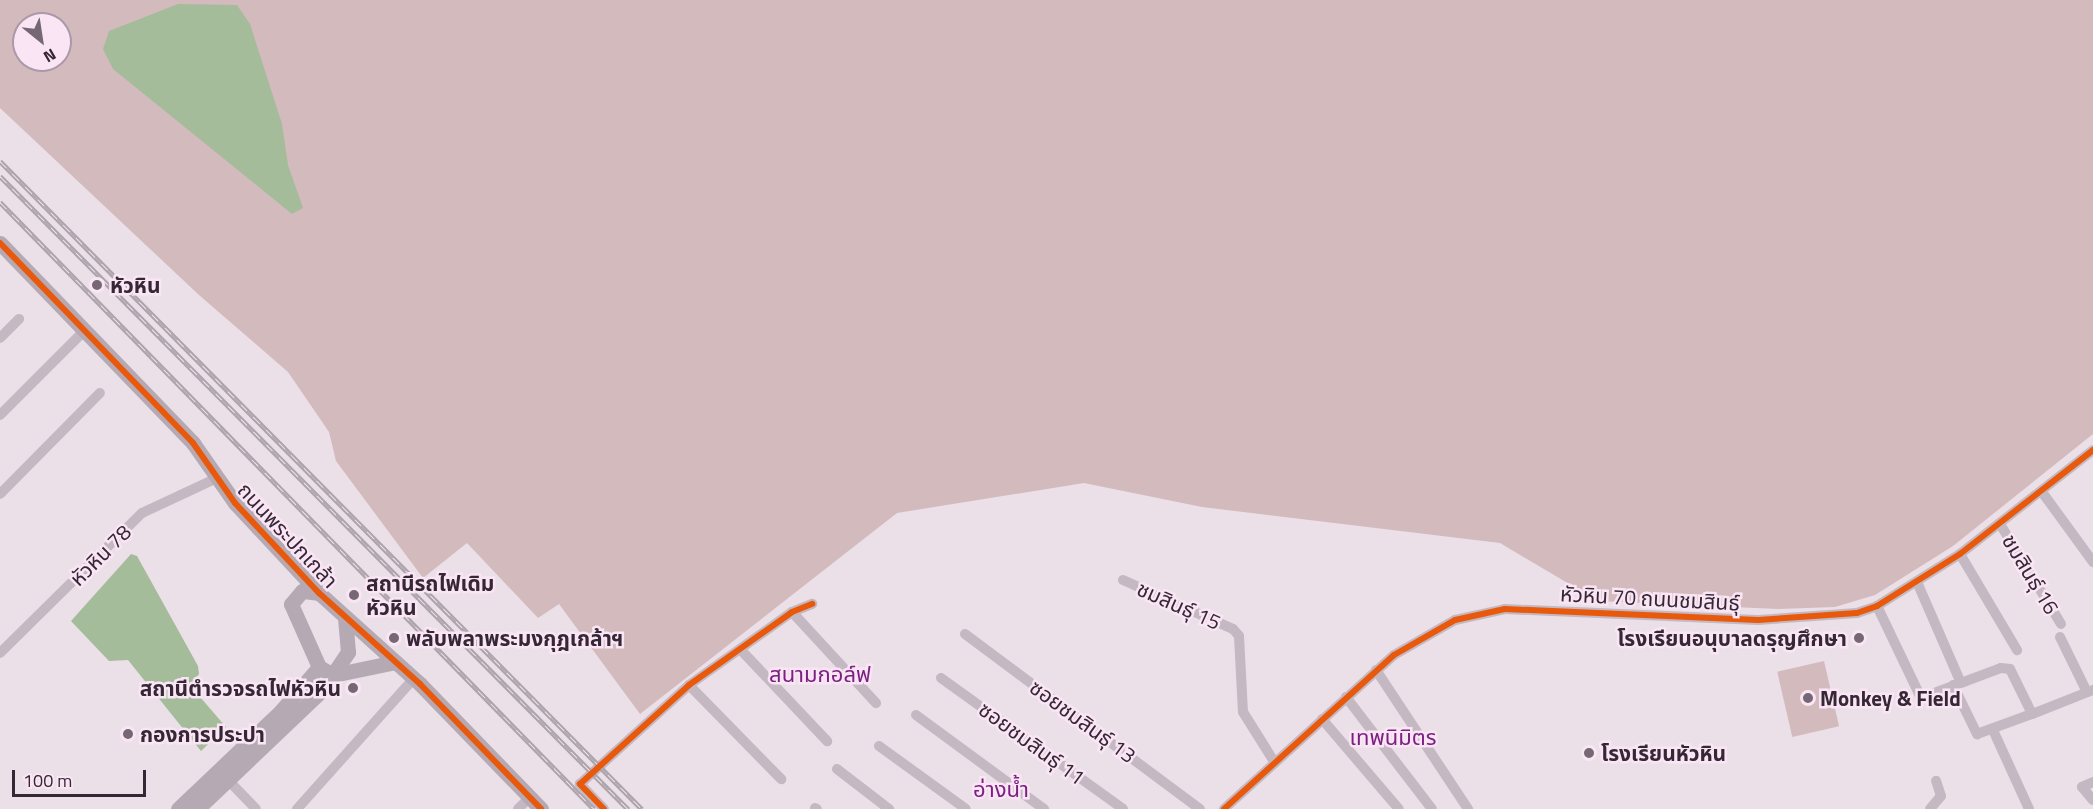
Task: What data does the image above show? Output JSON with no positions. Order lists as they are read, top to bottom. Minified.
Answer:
{"streets":{"street":["ถนนพระปกเกล้า","หัวหิน 78","ชมสินธุ์ 16","หัวหิน 70 ถนนชมสินธุ์","ชมสินธุ์ 15","ซอยชมสินธุ์ 13","ซอยชมสินธุ์ 11"]},"crossings":[["ถนนพระปกเกล้า","หัวหิน 78"],["ชมสินธุ์ 16","หัวหิน 70 ถนนชมสินธุ์"],["หัวหิน 70 ถนนชมสินธุ์","ชมสินธุ์ 15"]],"districts":["สนามกอล์ฟ","เทพนิมิตร","อ่างน้ำ"],"places":["หัวหิน","สถานีรถไฟเดิม หัวหิน","พลับพลาพระมงกุฎเกล้าฯ","โรงเรียนอนุบาลดรุญศึกษา","สถานีตำรวจรถไฟหัวหิน","Monkey & Field","กองการประปา","โรงเรียนหัวหิน"],"scale_bar":"100 m","north":"bottom right"}
